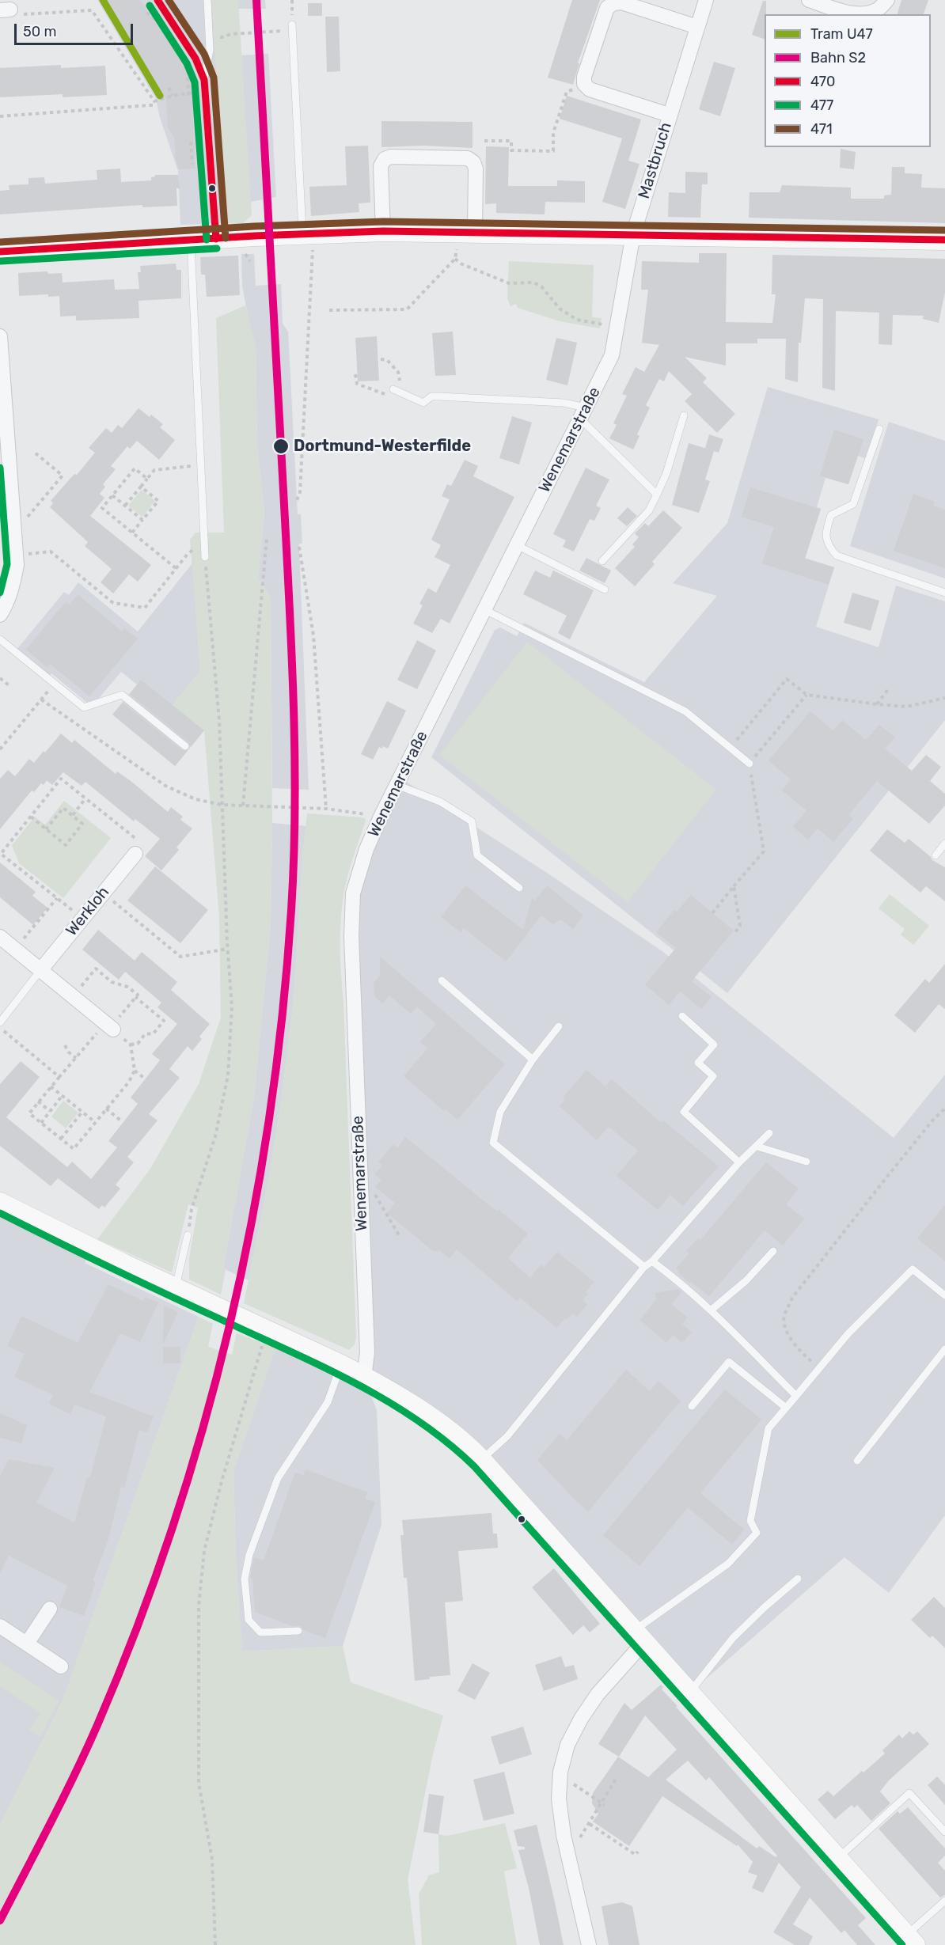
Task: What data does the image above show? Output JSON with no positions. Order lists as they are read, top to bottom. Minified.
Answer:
{"streets":{"street":["Mastbruch","Wenemarstraße","Werkloh"]},"crossings":[["Mastbruch","Wenemarstraße"]],"places":["Dortmund-Westerfilde"],"lines":["tram line U47","rail line S2","transit line 470","transit line 471","transit line 477"],"legend":["Tram U47","Bahn S2","470","477","471"],"scale_bar":"50 m"}
